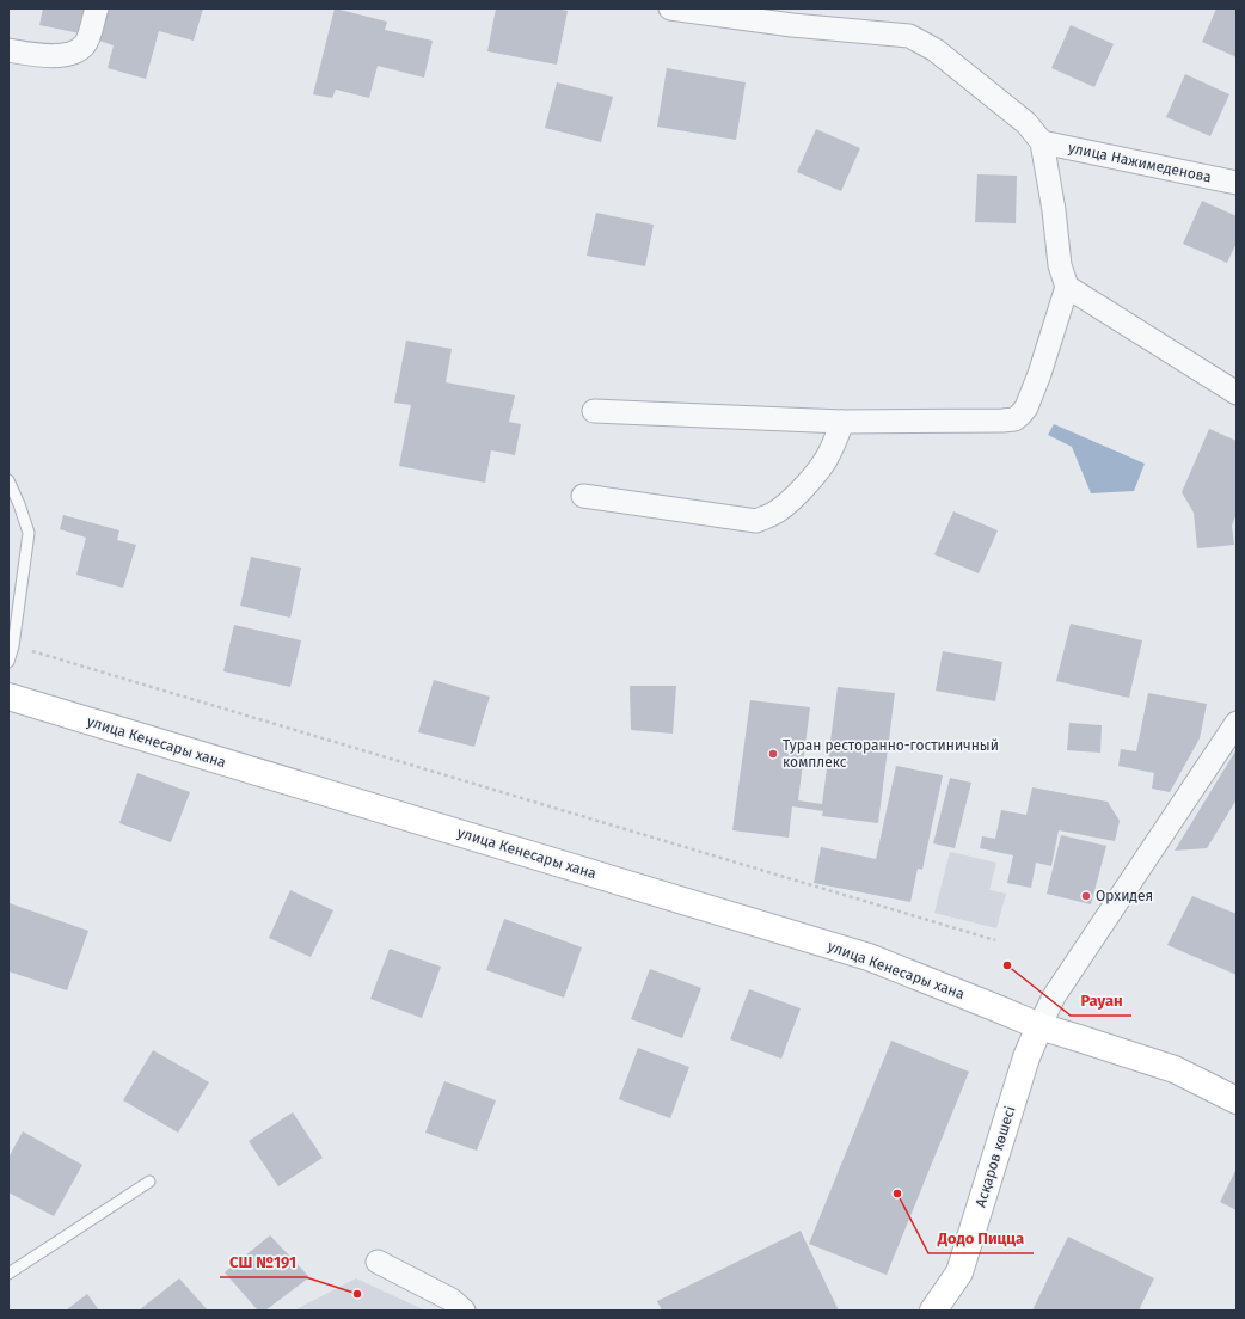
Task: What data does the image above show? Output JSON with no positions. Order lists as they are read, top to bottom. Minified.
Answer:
{"streets":{"street":["улица Нажимеденова","улица Кенесары хана","Асқаров көшесі"]},"crossings":[["улица Кенесары хана","Асқаров көшесі"]],"places":["Туран ресторанно-гостиничный комплекс","Орхидея","Рауан","Додо Пицца","СШ №191"]}
